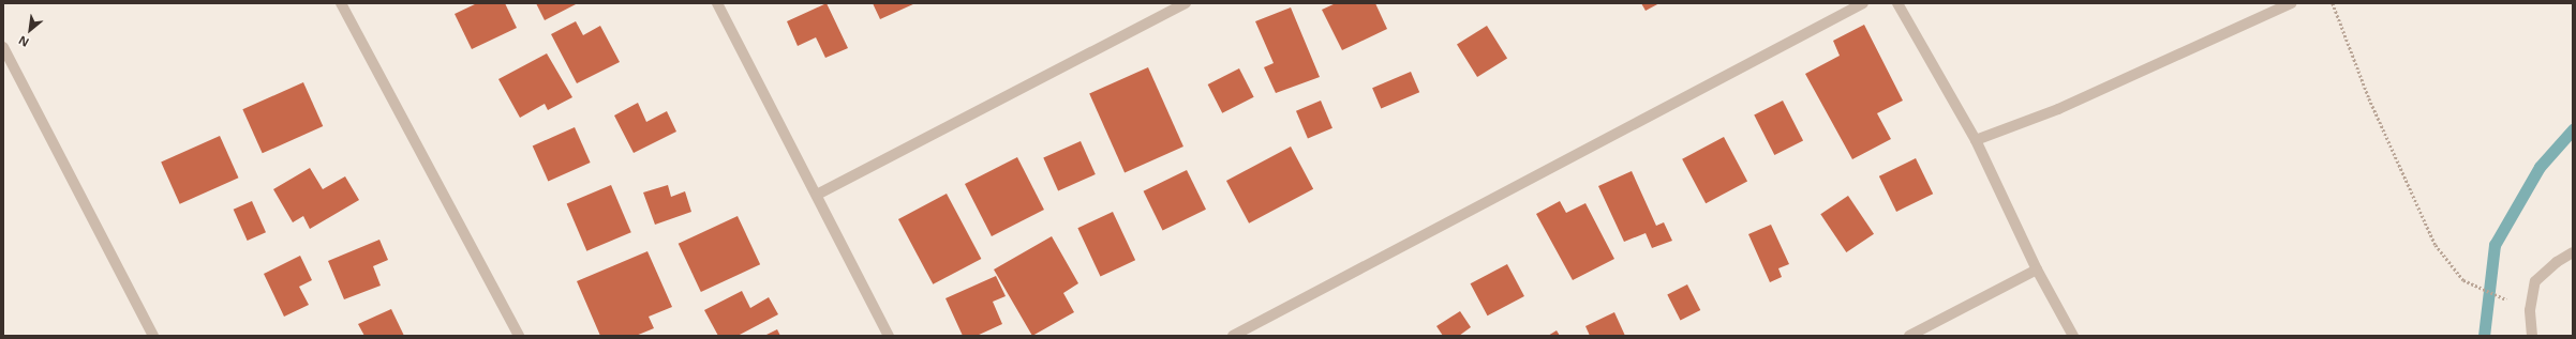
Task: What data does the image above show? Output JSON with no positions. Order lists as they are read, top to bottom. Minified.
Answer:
{"north":"bottom left"}
